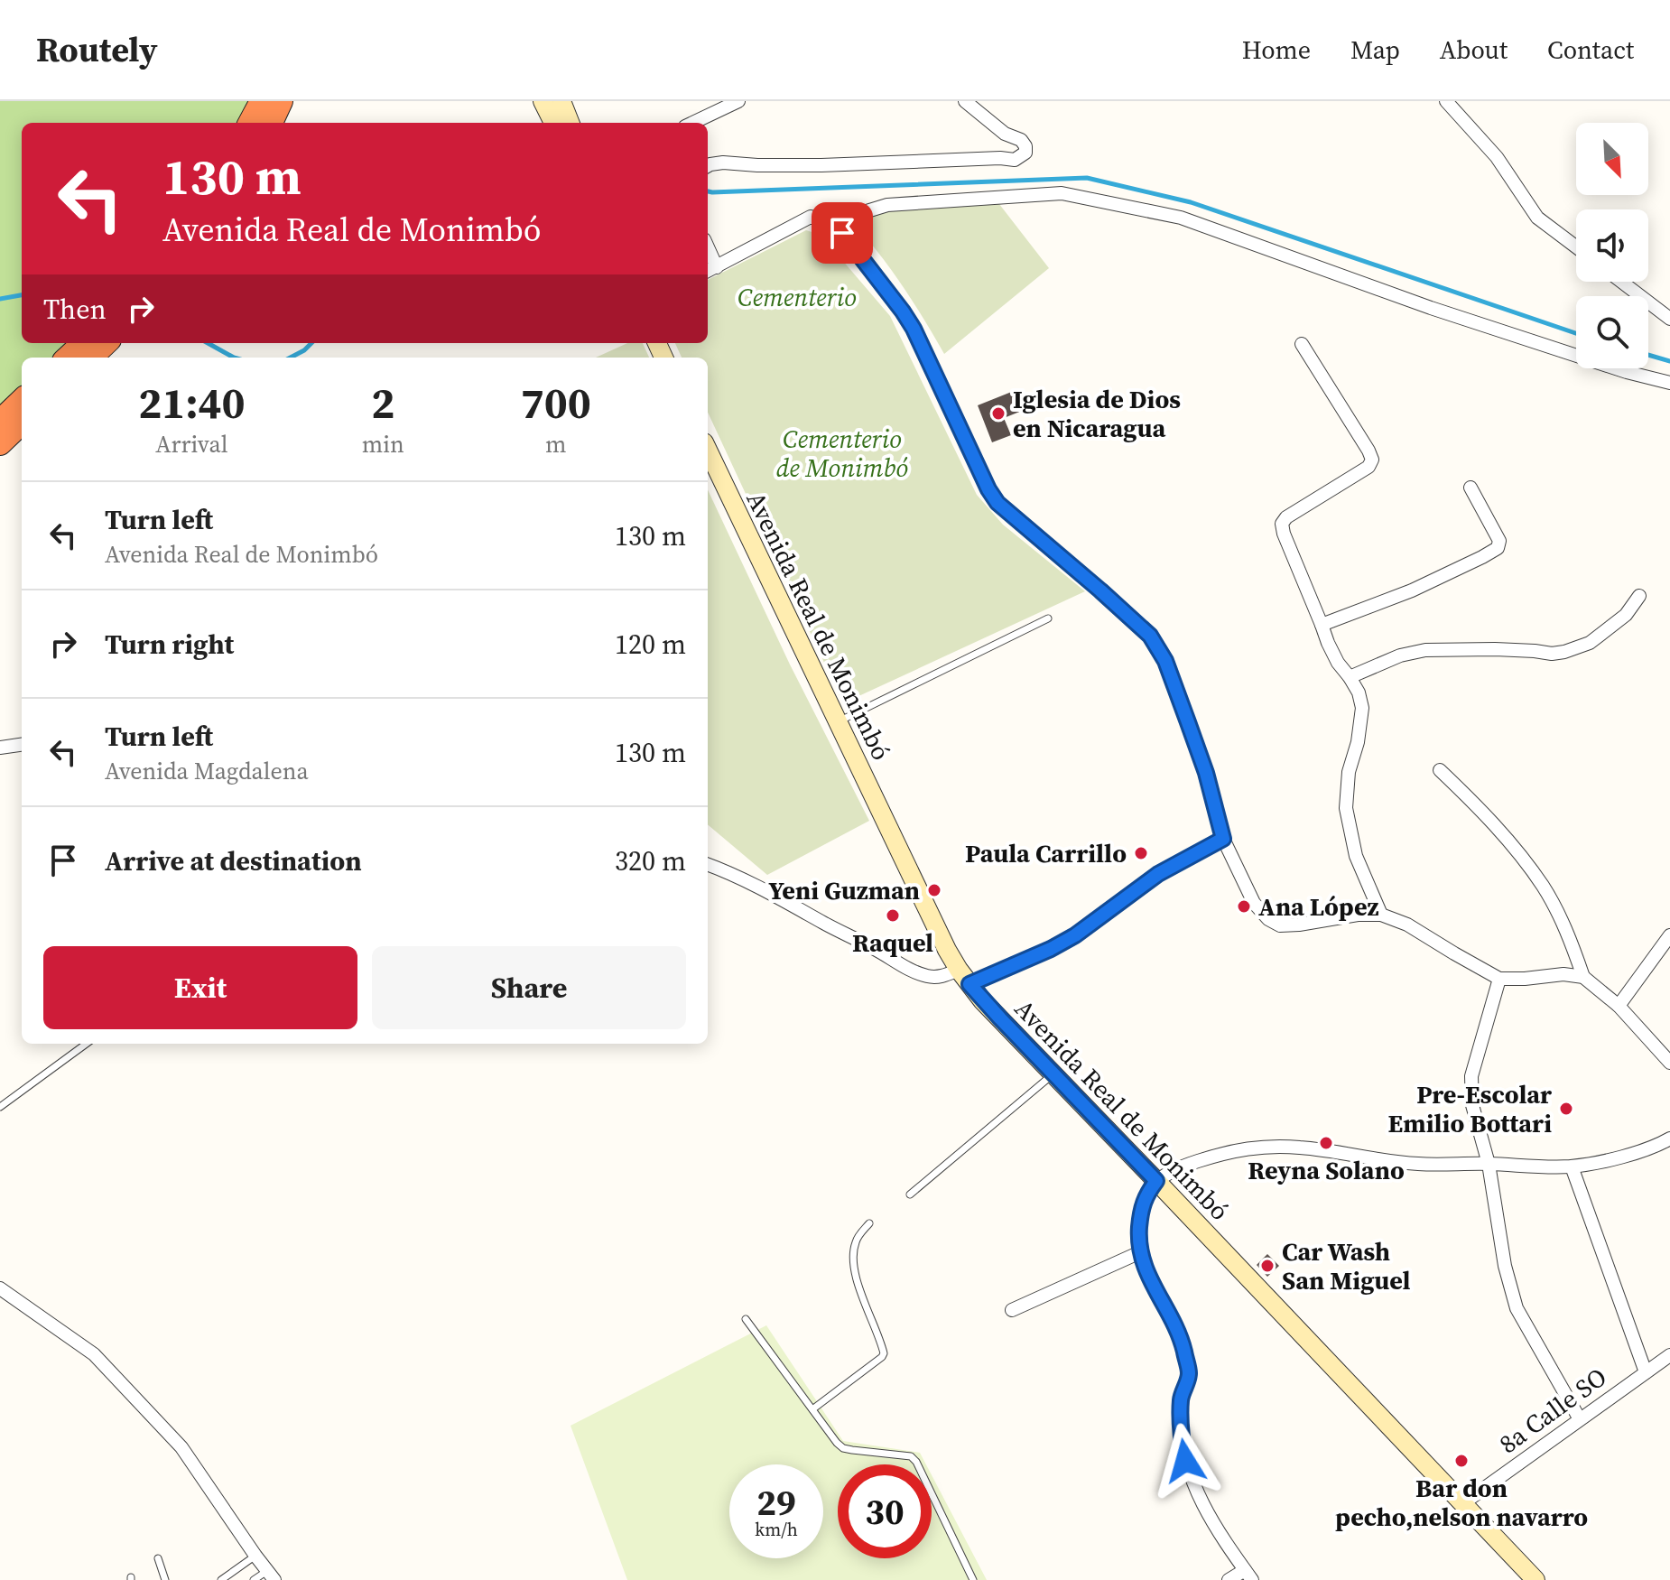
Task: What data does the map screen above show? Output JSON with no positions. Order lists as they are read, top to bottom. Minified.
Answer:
{"streets":{"street":["Avenida Real de Monimbó","8a Calle SO"]},"crossings":[["Avenida Real de Monimbó","8a Calle SO"]],"parks":["Cementerio","Cementerio de Monimbó"],"places":["Iglesia de Dios en Nicaragua","Paula Carrillo","Yeni Guzman","Ana López","Raquel","Pre-Escolar Emilio Bottari","Reyna Solano","Car Wash San Miguel","Bar don pecho,nelson navarro"],"north":"bottom right","page":{"header":"Routely","nav":["Home","Map","About","Contact"],"turn":["130 m","Avenida Real de Monimbó"],"then":"Then","eta":["21:40","Arrival","2","min","700","m"],"list":[{"name":"Turn left","note":"Avenida Real de Monimbó","value":"130 m"},{"name":"Turn right","value":"120 m"},{"name":"Turn left","note":"Avenida Magdalena","value":"130 m"},{"name":"Arrive at destination","value":"320 m"}],"buttons":["Exit","Share"],"speed":"29 km/h","limit":"30"}}
